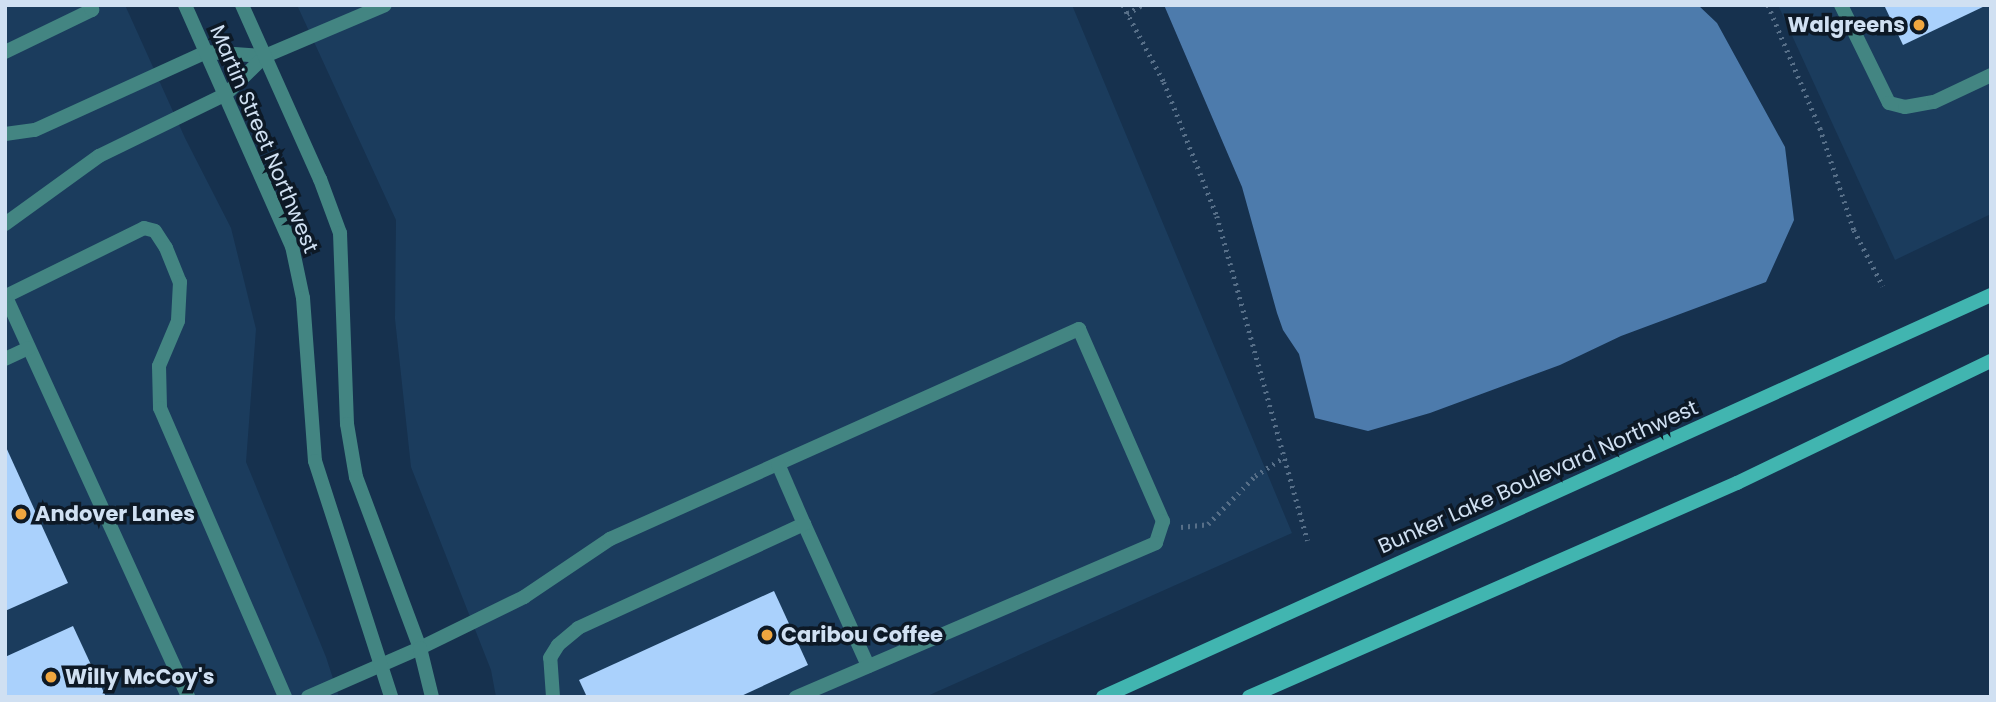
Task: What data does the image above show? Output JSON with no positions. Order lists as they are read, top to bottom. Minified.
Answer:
{"streets":{"main road":["Bunker Lake Boulevard Northwest"],"street":["Martin Street Northwest"]},"places":["Walgreens","Andover Lanes","Caribou Coffee","Willy McCoy's"]}
